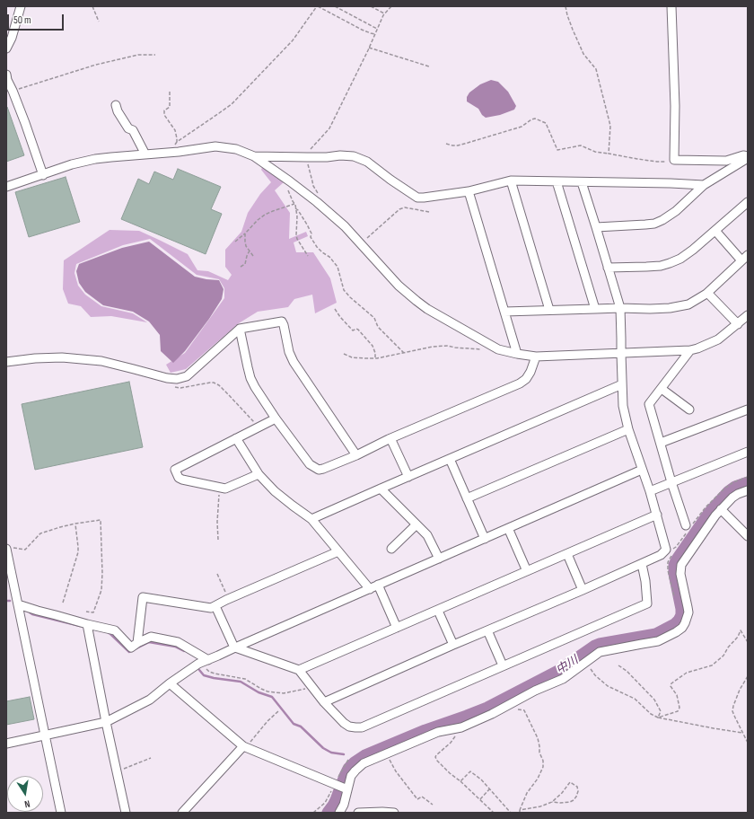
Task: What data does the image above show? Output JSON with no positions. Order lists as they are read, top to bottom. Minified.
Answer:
{"water":["中川"],"scale_bar":"50 m","north":"bottom"}
